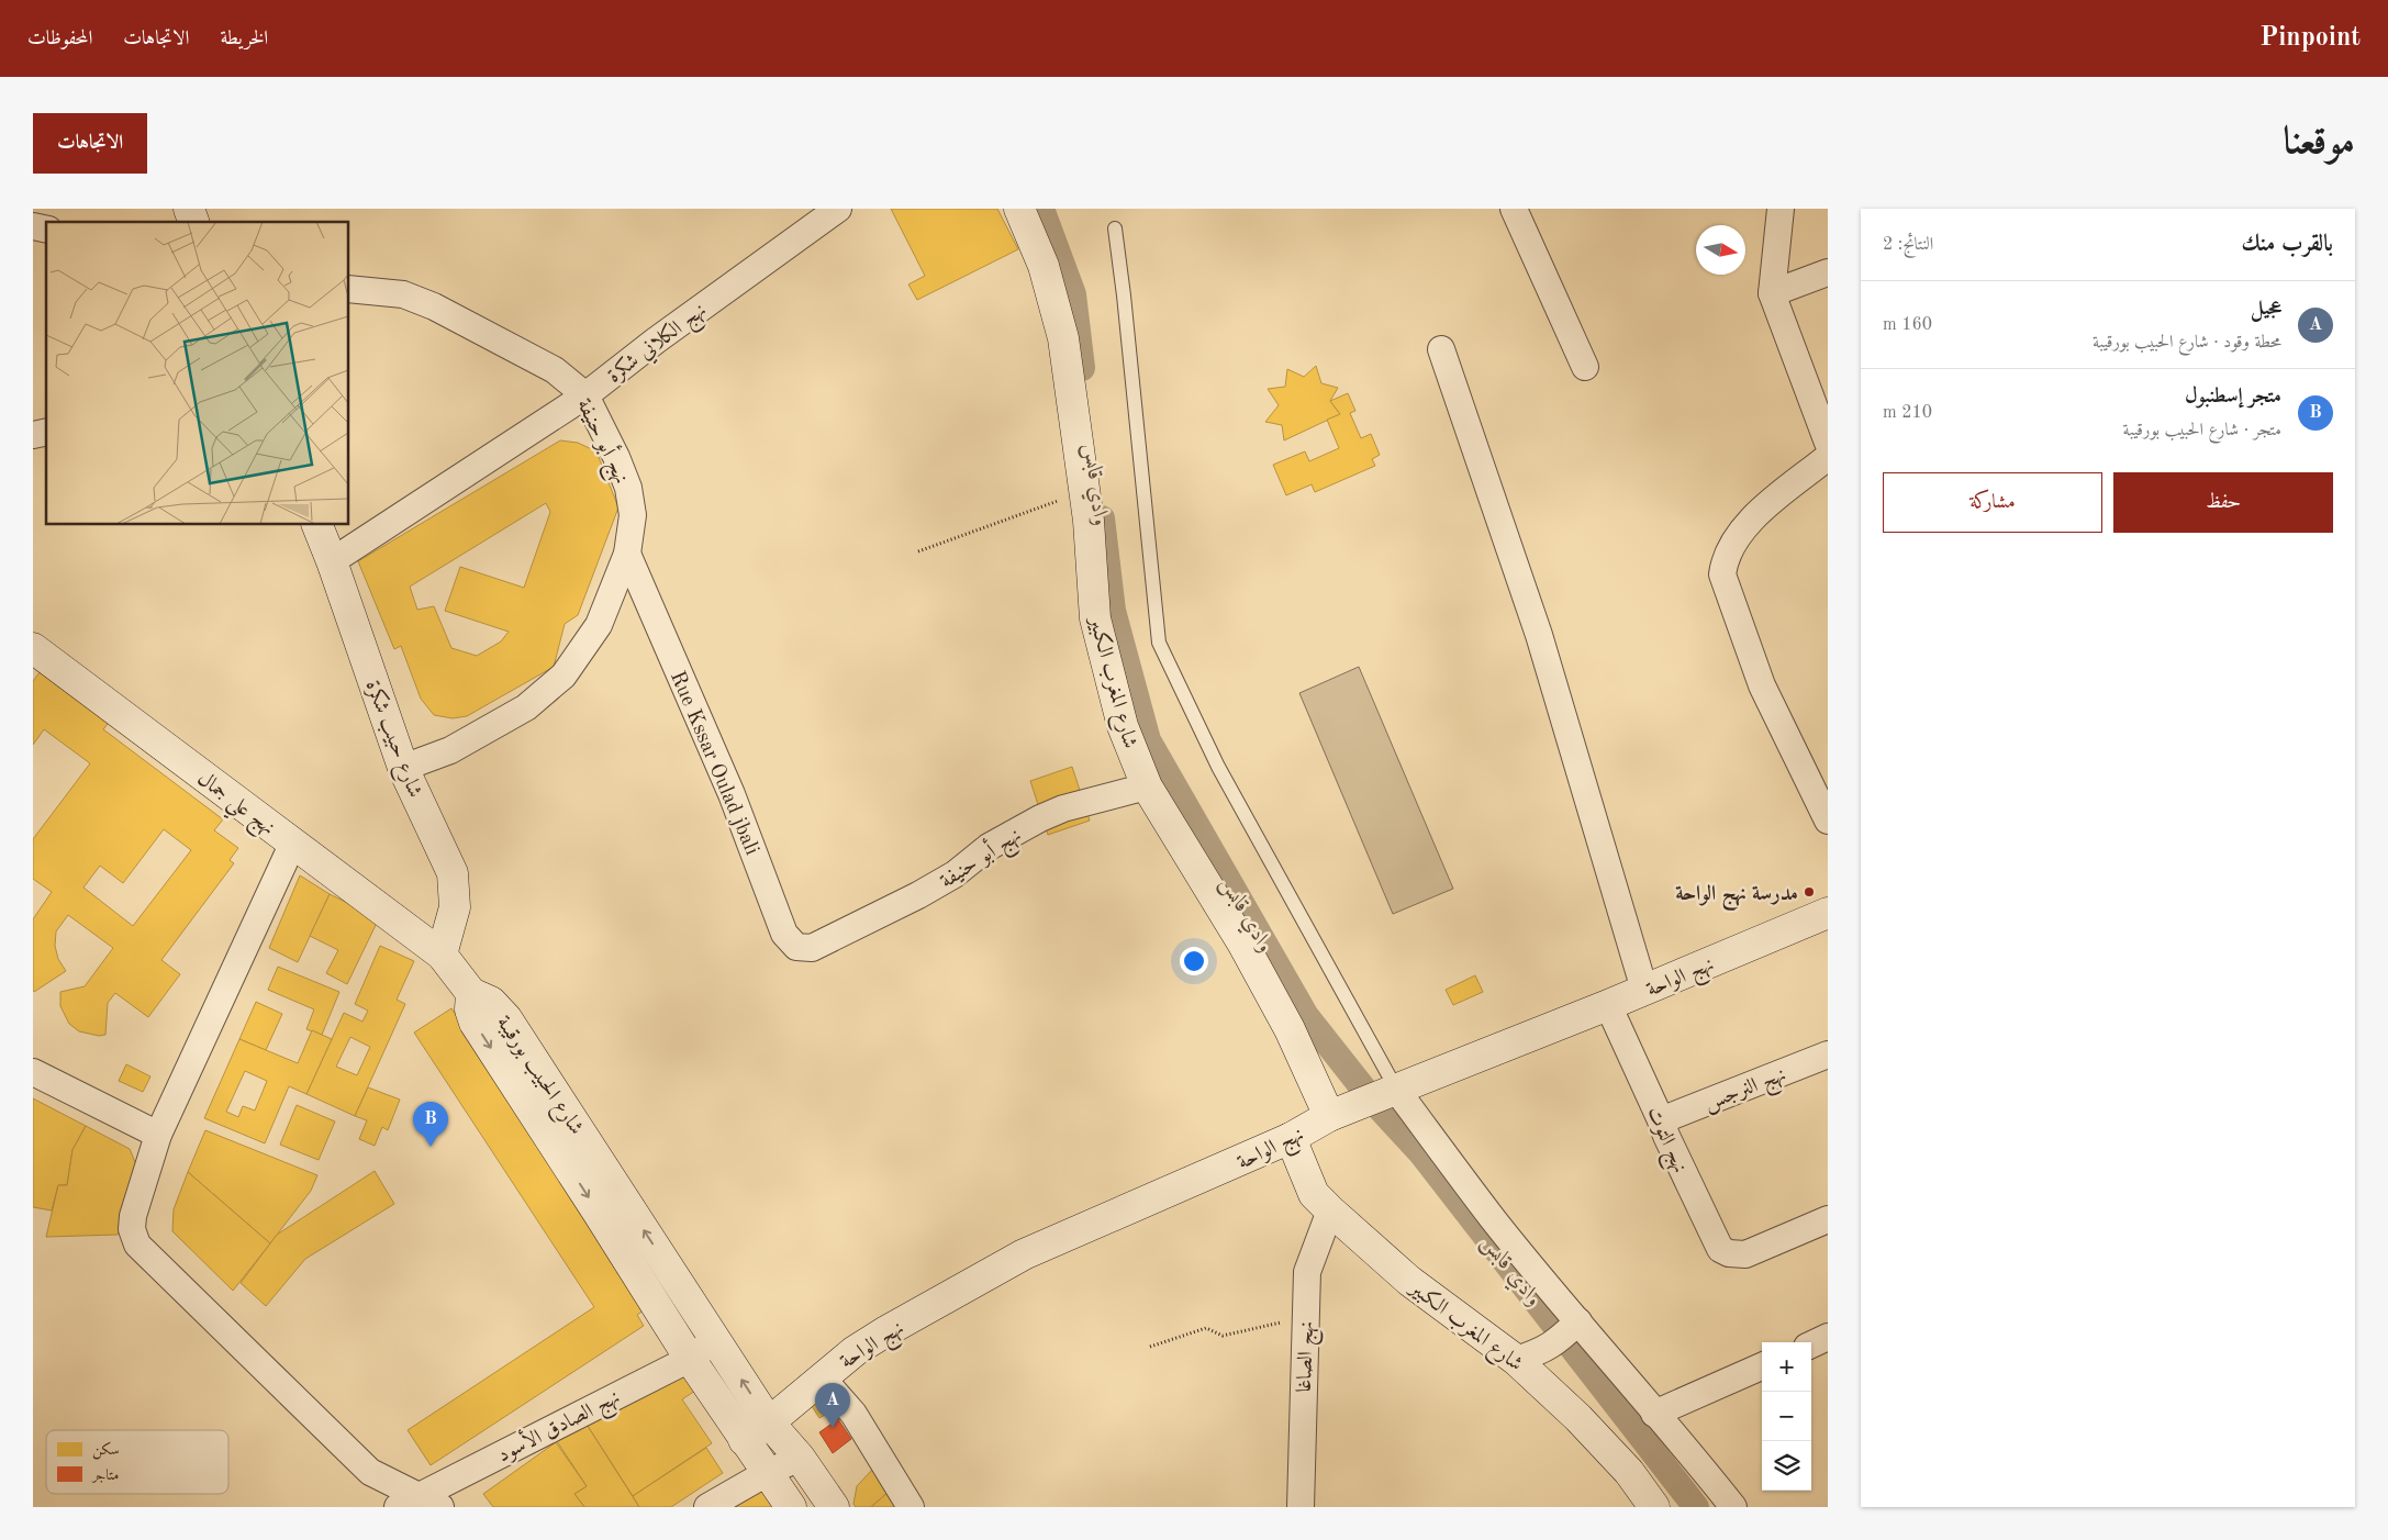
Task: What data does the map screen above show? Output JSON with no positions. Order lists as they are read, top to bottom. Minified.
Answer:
{"streets":{"street":["نهج الكلاني شكرة","نهج أبو حنيفة","شارع المغرب الكبير","شارع حبيب شكرة","Rue Kssar Oulad jbali","نهج علي جمال","نهج الواحة","شارع الحبيب بورقيبة","نهج النرجس","نهج التوت","نهج الصاغا","نهج الصادق الأسود"]},"crossings":[["نهج الكلاني شكرة","نهج أبو حنيفة"],["نهج الكلاني شكرة","شارع حبيب شكرة"],["نهج أبو حنيفة","شارع المغرب الكبير"],["نهج أبو حنيفة","شارع حبيب شكرة"],["نهج أبو حنيفة","Rue Kssar Oulad jbali"],["شارع المغرب الكبير","نهج الواحة"],["شارع المغرب الكبير","نهج الصاغا"],["شارع حبيب شكرة","نهج علي جمال"],["نهج علي جمال","شارع الحبيب بورقيبة"],["نهج الواحة","شارع الحبيب بورقيبة"],["نهج الواحة","نهج التوت"],["شارع الحبيب بورقيبة","نهج الصادق الأسود"],["نهج النرجس","نهج التوت"]],"water":["وادي قابس"],"places":["مدرسة نهج الواحة"],"legend":["سكن","متاجر"],"north":"right","page":{"header":"Pinpoint","nav":["الخريطة","الاتجاهات","المحفوظات"],"title":"موقعنا","buttons":["الاتجاهات",["حفظ","مشاركة"]],"heading":["بالقرب منك","النتائج: 2"],"list":[{"mark":"A","name":"عجيل","note":"محطة وقود · شارع الحبيب بورقيبة","value":"160 m"},{"mark":"B","name":"متجر إسطنبول","note":"متجر · شارع الحبيب بورقيبة","value":"210 m"}],"pins":["B","A"],"map_buttons":["+","−"]}}
